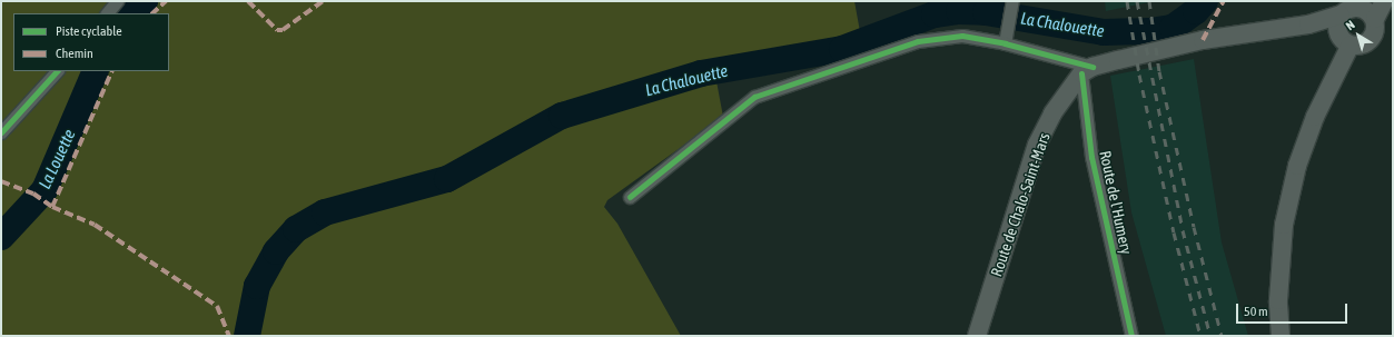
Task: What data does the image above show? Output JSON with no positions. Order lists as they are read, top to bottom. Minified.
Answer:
{"streets":{"main road":["Route de Chalo-Saint-Mars"],"street":["Route de l'Humery"]},"crossings":[["Route de l'Humery","Route de Chalo-Saint-Mars"]],"water":["La Chalouette","La Louette"],"legend":["Piste cyclable","Chemin"],"scale_bar":"50 m","north":"top left"}
